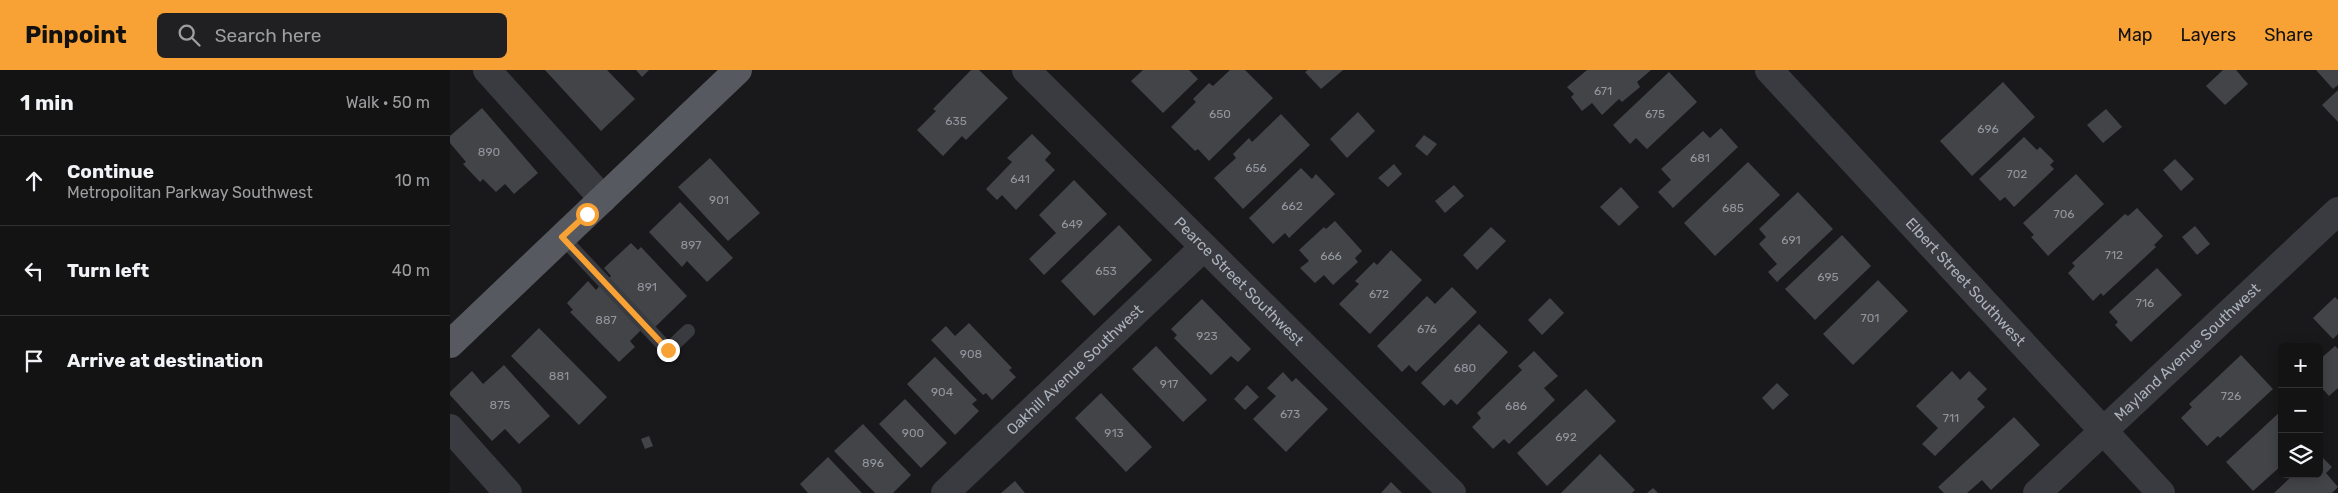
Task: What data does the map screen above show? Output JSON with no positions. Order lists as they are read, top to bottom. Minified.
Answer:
{"streets":{"street":["Elbert Street Southwest","Pearce Street Southwest","Mayland Avenue Southwest","Oakhill Avenue Southwest"]},"crossings":[["Elbert Street Southwest","Mayland Avenue Southwest"],["Pearce Street Southwest","Oakhill Avenue Southwest"]],"house_numbers":["671","650","675","635","696","890","681","656","702","641","901","662","685","706","649","691","897","712","666","653","695","891","672","716","701","887","676","923","908","680","881","917","904","726","875","686","673","711","900","913","692","896"],"page":{"header":"Pinpoint","search":"Search here","nav":["Map","Layers","Share"],"heading":["1 min","Walk · 50 m"],"list":[["Continue","Metropolitan Parkway Southwest","10 m"],["Turn left","40 m"],"Arrive at destination"],"map_buttons":["+","−"]}}
